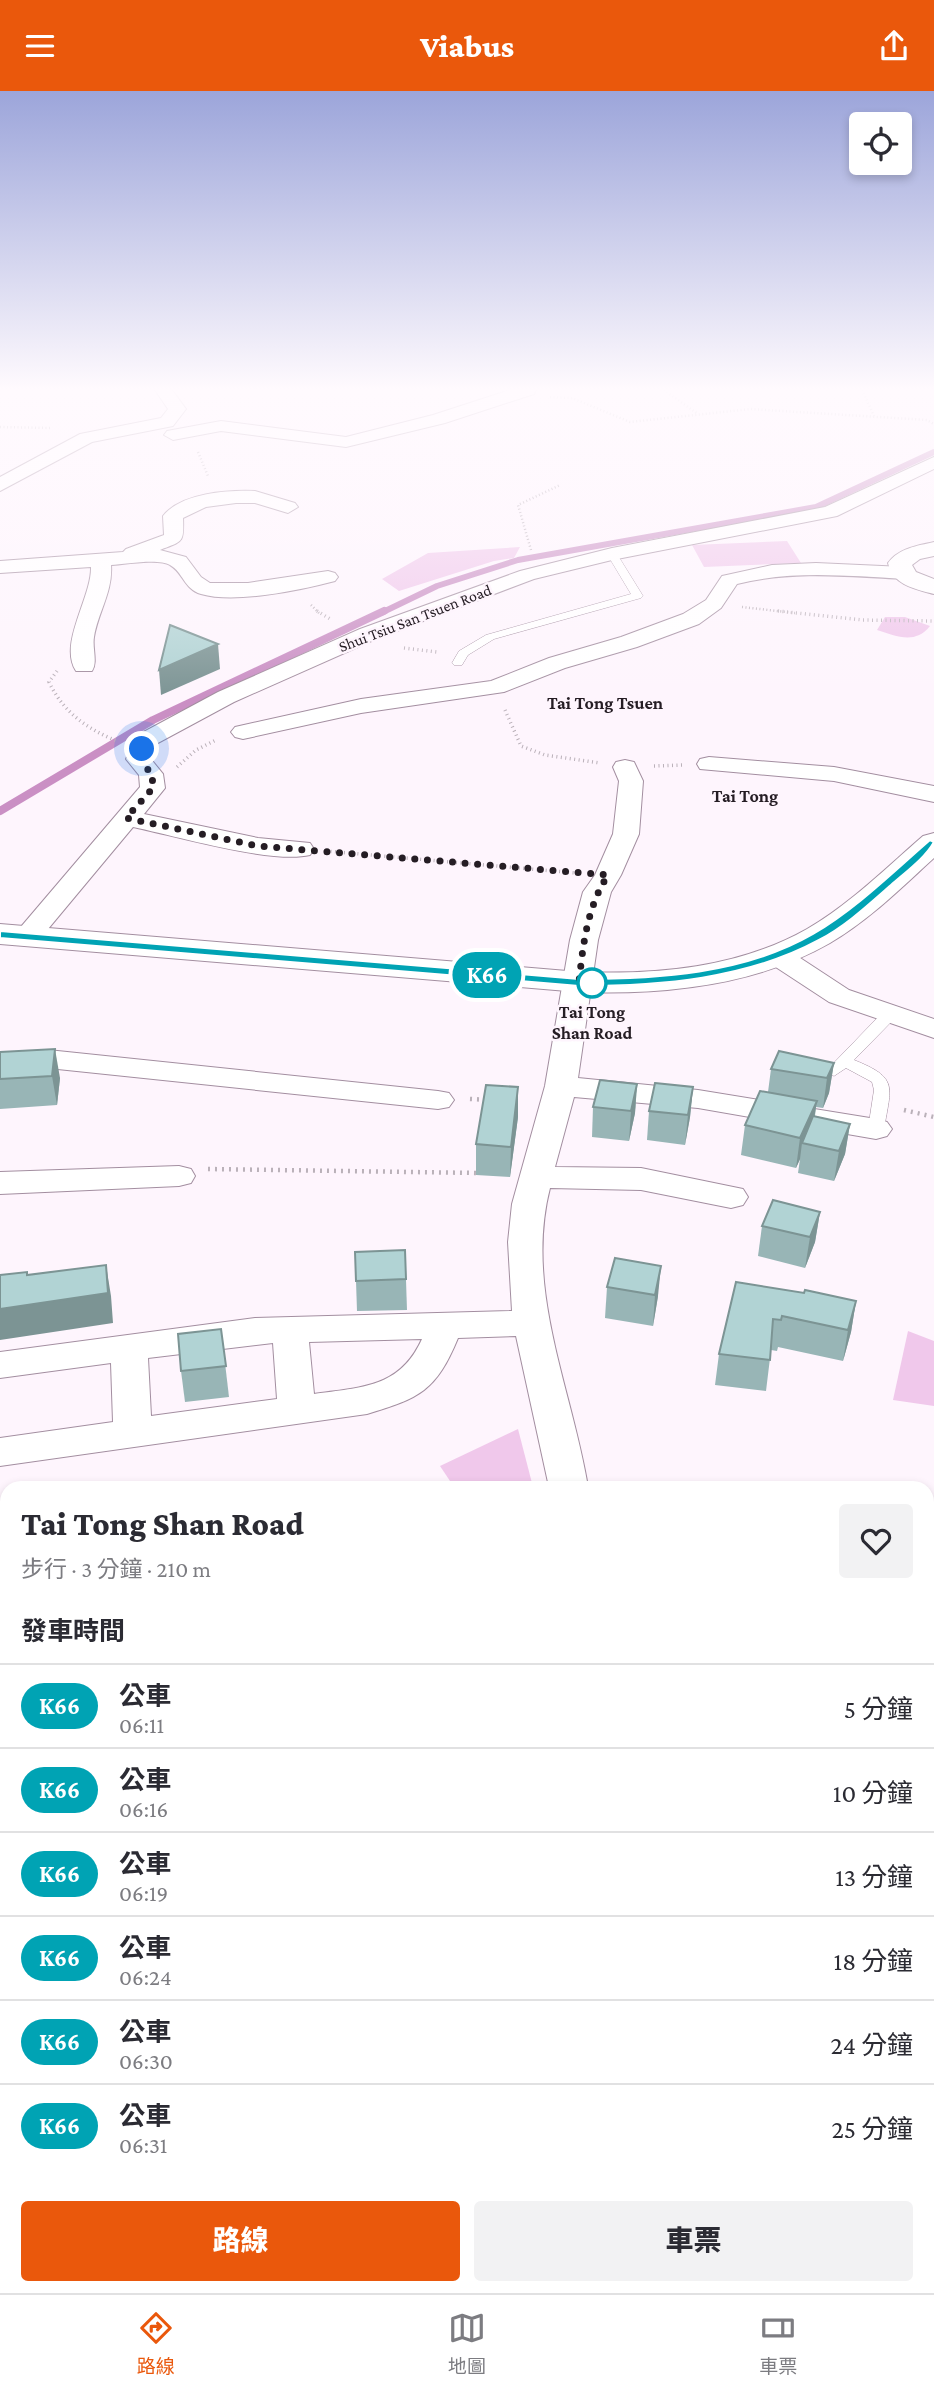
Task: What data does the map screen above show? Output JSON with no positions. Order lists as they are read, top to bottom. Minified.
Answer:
{"streets":{"street":["Shui Tsiu San Tsuen Road"]},"districts":["Tai Tong Tsuen","Tai Tong"],"places":["Tai Tong Shan Road"],"lines":["bus line K66"],"page":{"header":"Viabus","on_map":"K66","heading":[["Tai Tong Shan Road","步行 · 3 分鐘 · 210 m"],"發車時間"],"list":[{"mark":"K66","name":"公車","note":"06:11","value":"5 分鐘"},{"mark":"K66","name":"公車","note":"06:16","value":"10 分鐘"},{"mark":"K66","name":"公車","note":"06:19","value":"13 分鐘"},{"mark":"K66","name":"公車","note":"06:24","value":"18 分鐘"},{"mark":"K66","name":"公車","note":"06:30","value":"24 分鐘"},{"mark":"K66","name":"公車","note":"06:31","value":"25 分鐘"}],"buttons":["路線","車票"],"tabs":["路線","地圖","車票"]}}
